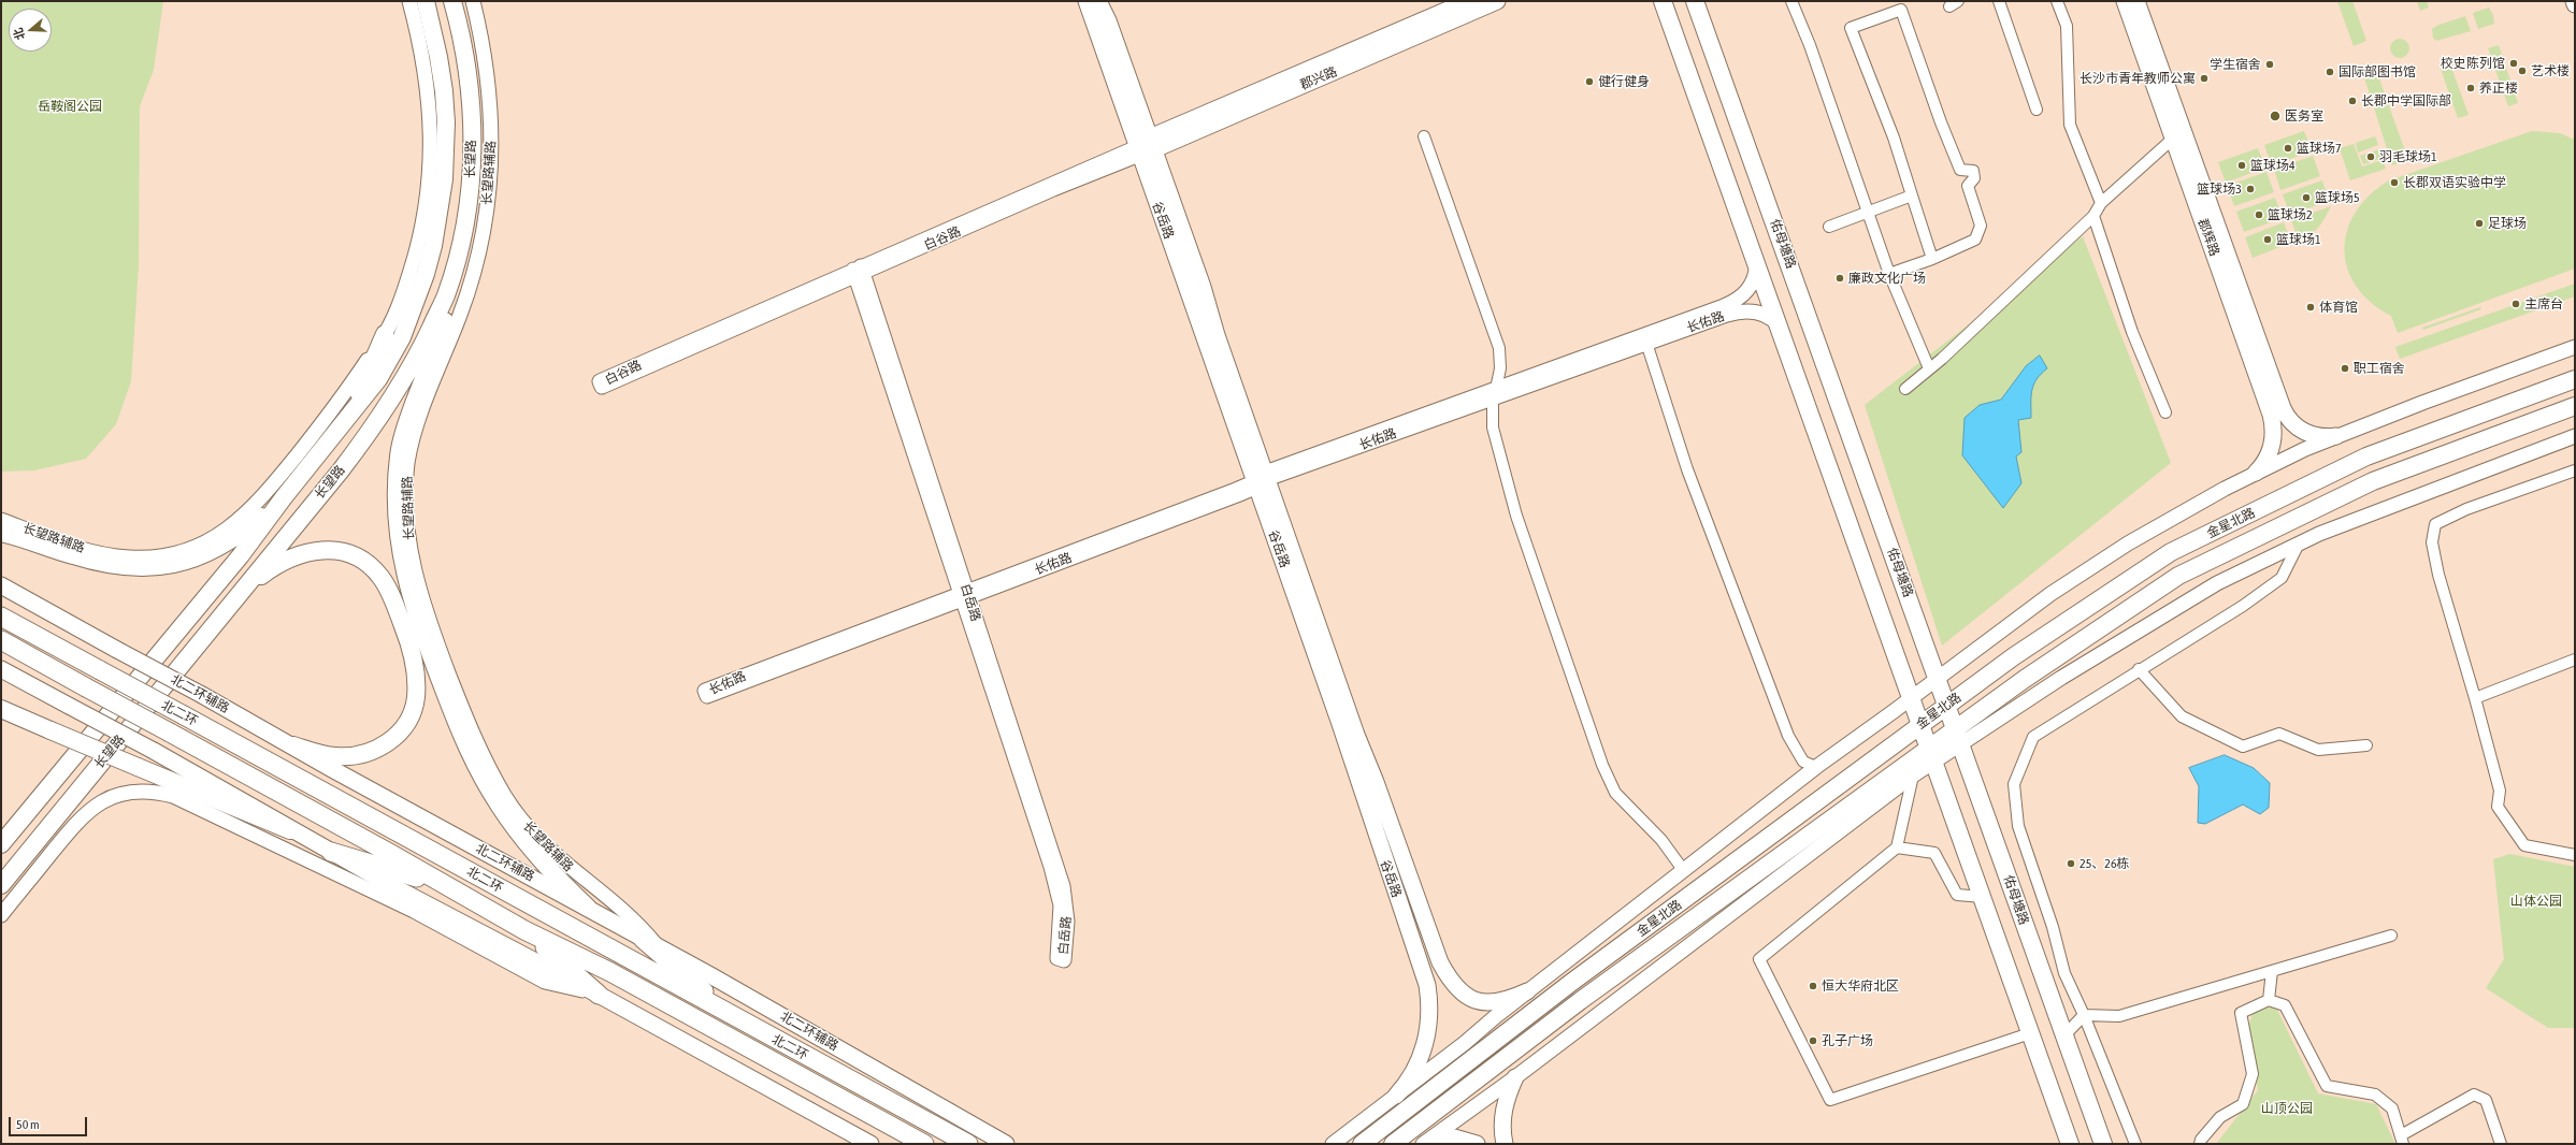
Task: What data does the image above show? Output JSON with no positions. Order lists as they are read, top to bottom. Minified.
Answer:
{"streets":{"highway":["北二环"],"main road":["郡兴路","长望路","谷岳路","郡辉路","佑母塘路","金星北路","北二环辅路"],"street":["长望路辅路","白谷路","长佑路","白岳路"]},"crossings":[["郡兴路","谷岳路"],["郡兴路","白谷路"],["长望路辅路","北二环辅路"],["谷岳路","白谷路"],["谷岳路","长佑路"],["白谷路","白岳路"],["佑母塘路","金星北路"],["长佑路","白岳路"]],"parks":["岳鞍阁公园","山体公园","山顶公园"],"places":["校史陈列馆","学生宿舍","艺术楼","国际部图书馆","长沙市青年教师公寓","健行健身","养正楼","长郡中学国际部","医务室","篮球场7","羽毛球场1","篮球场4","长郡双语实验中学","篮球场3","篮球场5","篮球场2","足球场","篮球场1","廉政文化广场","主席台","体育馆","职工宿舍","25、26栋","恒大华府北区","孔子广场"],"scale_bar":"50 m","north":"left"}
